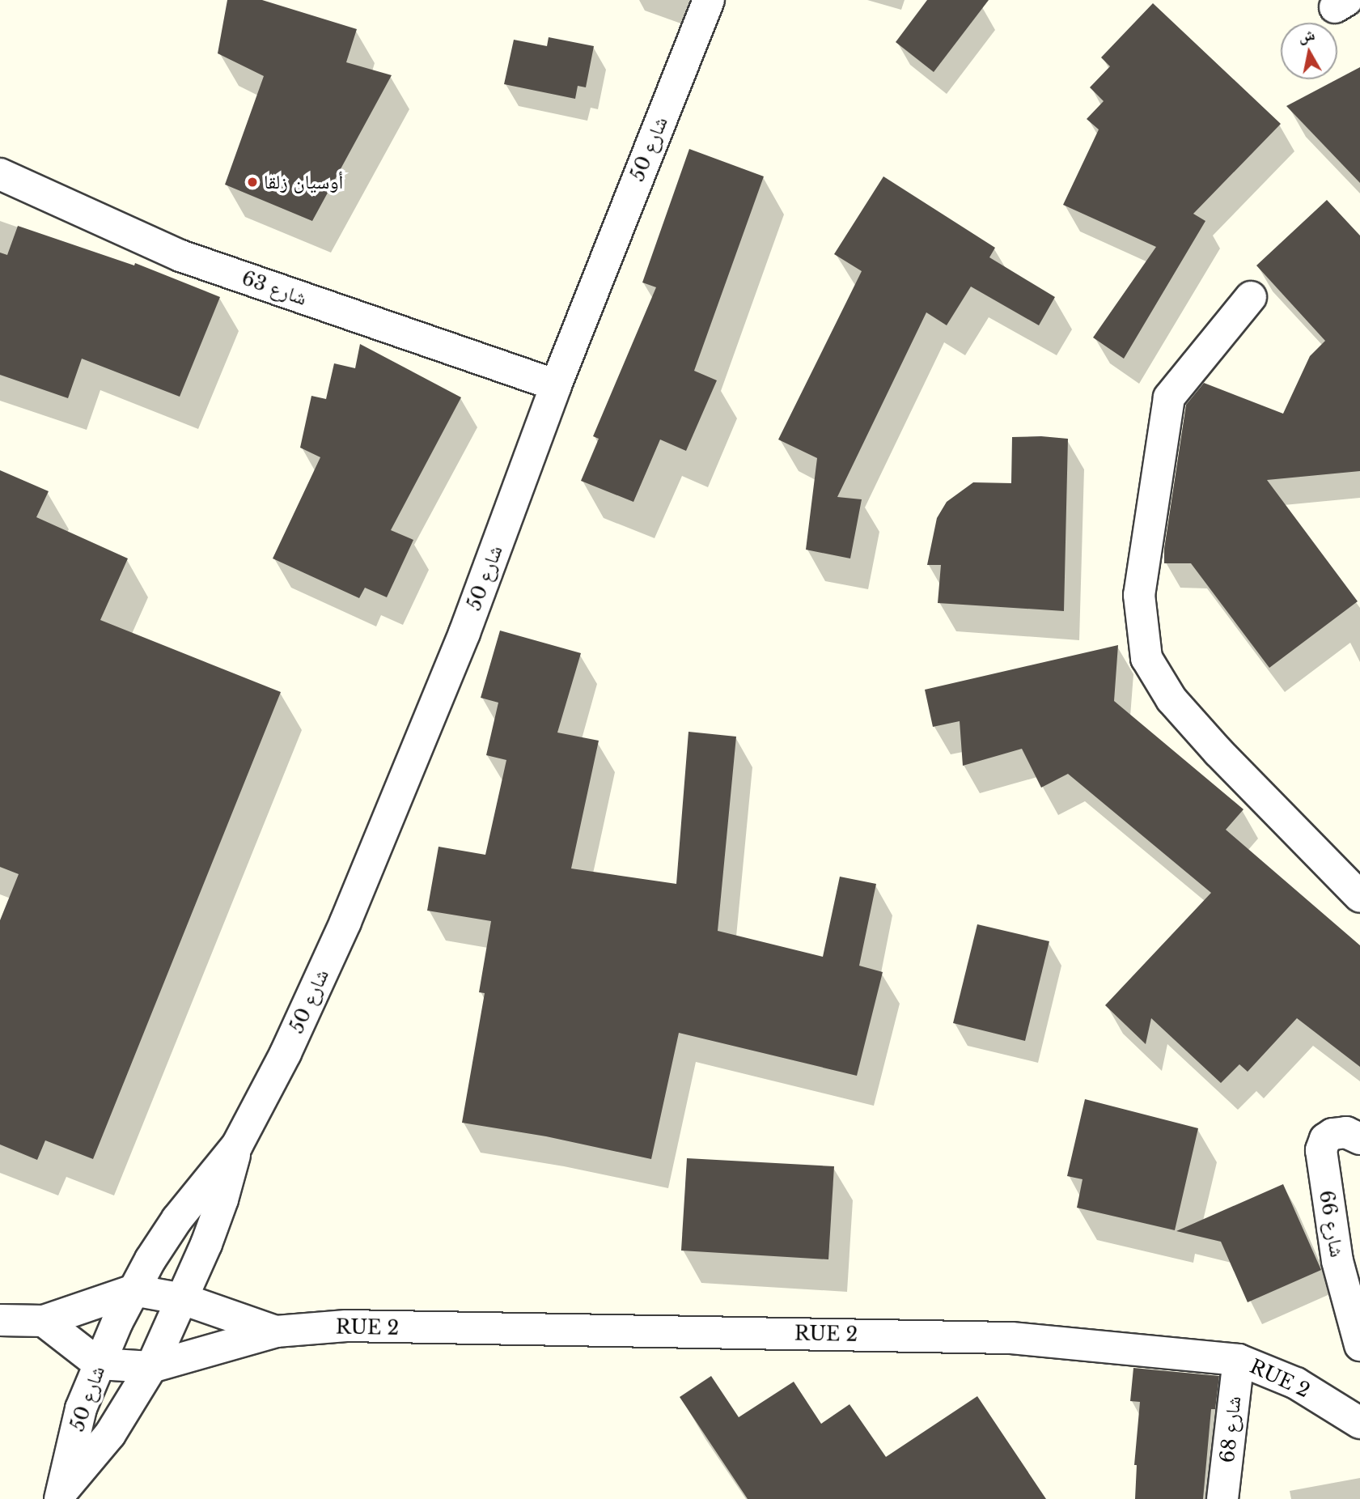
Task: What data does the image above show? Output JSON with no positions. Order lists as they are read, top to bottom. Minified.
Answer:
{"streets":{"street":["شارع 50","شارع 63","شارع 66","RUE 2","شارع 68"]},"crossings":[["شارع 50","شارع 63"],["شارع 50","RUE 2"],["RUE 2","شارع 68"]],"places":["أوسيان زلقا"],"north":"top"}
